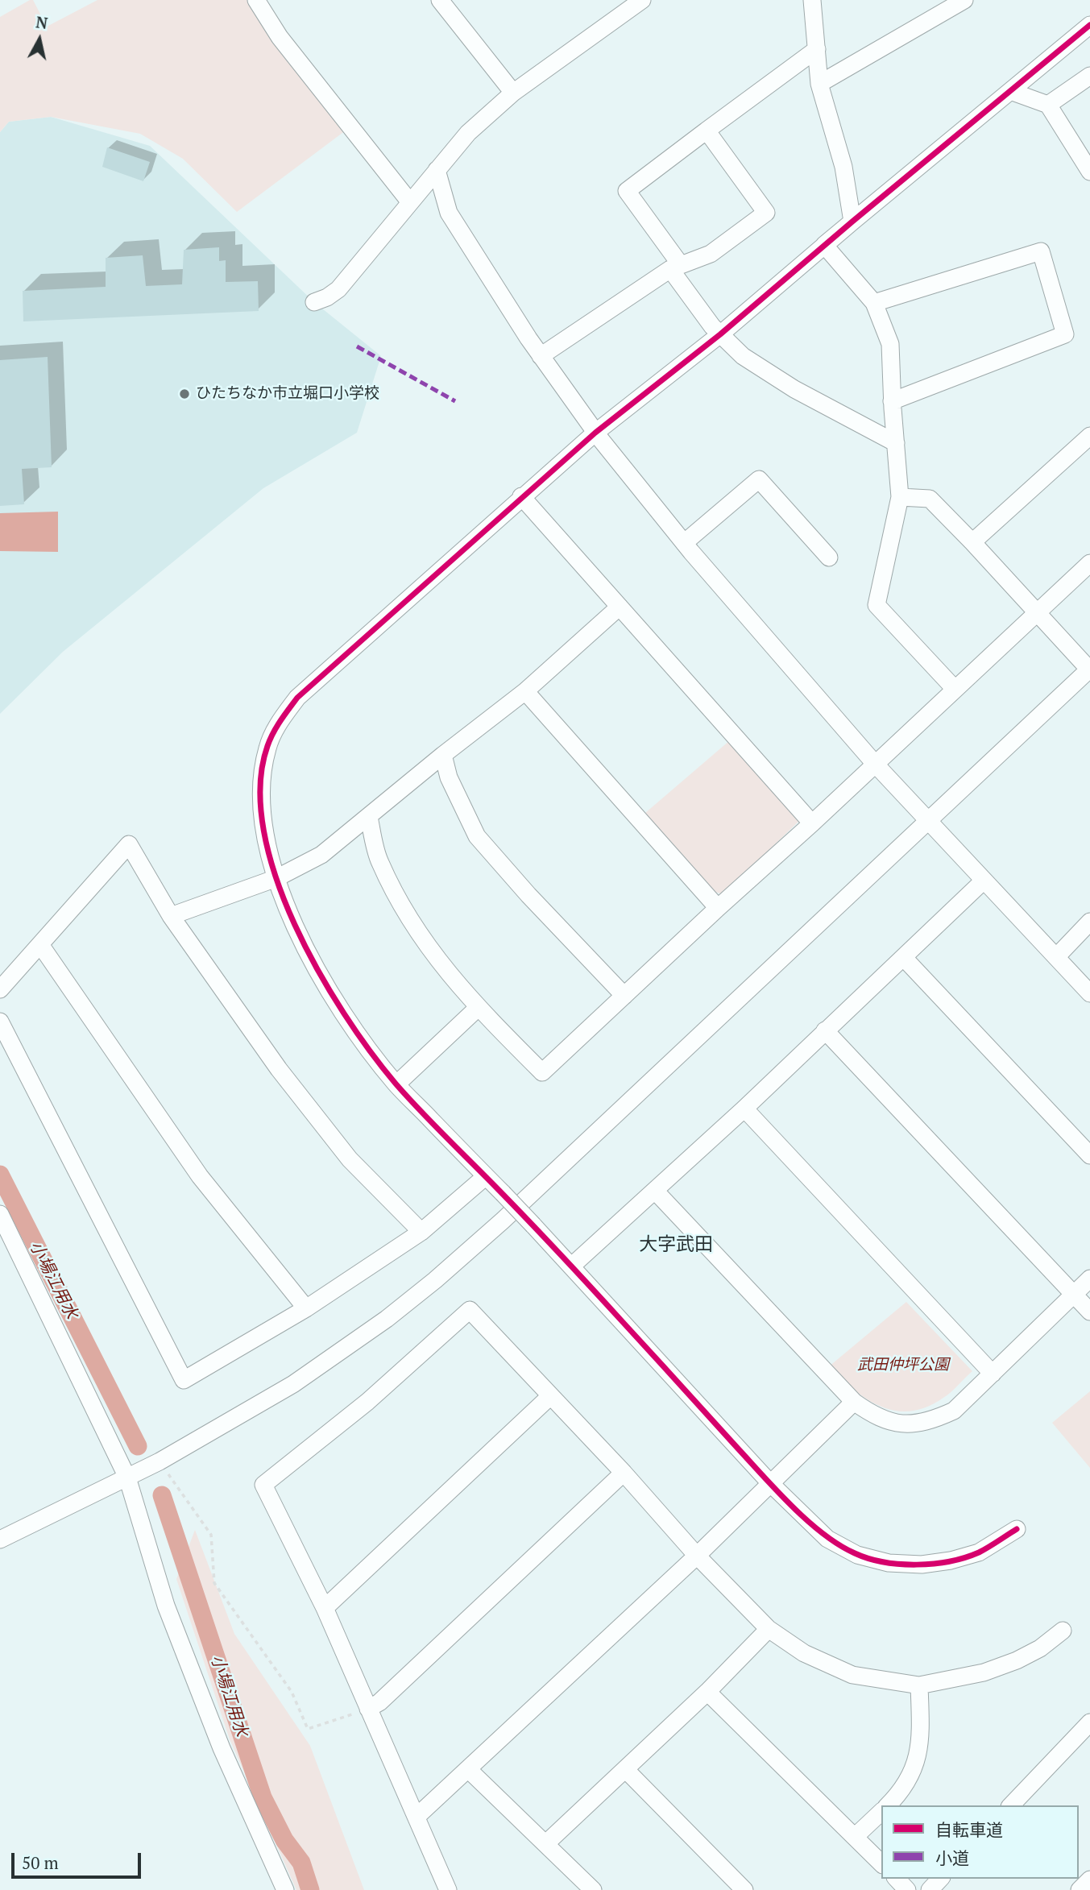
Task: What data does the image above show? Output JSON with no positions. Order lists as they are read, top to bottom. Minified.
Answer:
{"districts":["大字武田"],"water":["小場江用水"],"parks":["武田仲坪公園"],"places":["ひたちなか市立堀口小学校"],"legend":["自転車道","小道"],"scale_bar":"50 m","north":"top"}
